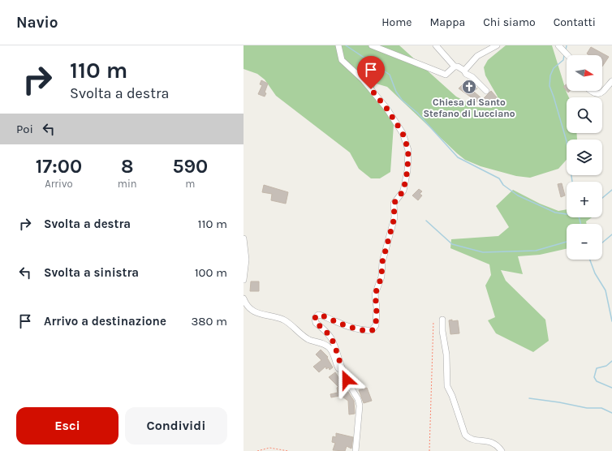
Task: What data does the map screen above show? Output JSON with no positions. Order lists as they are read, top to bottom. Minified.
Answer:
{"places":{"church":["Chiesa di Santo Stefano di Lucciano"]},"north":"right","page":{"header":"Navio","nav":["Home","Mappa","Chi siamo","Contatti"],"turn":["110 m","Svolta a destra"],"map_buttons":["+","−"],"then":"Poi","eta":["17:00","Arrivo","8","min","590","m"],"list":[{"name":"Svolta a destra","value":"110 m"},{"name":"Svolta a sinistra","value":"100 m"},{"name":"Arrivo a destinazione","value":"380 m"}],"buttons":["Esci","Condividi"]}}
